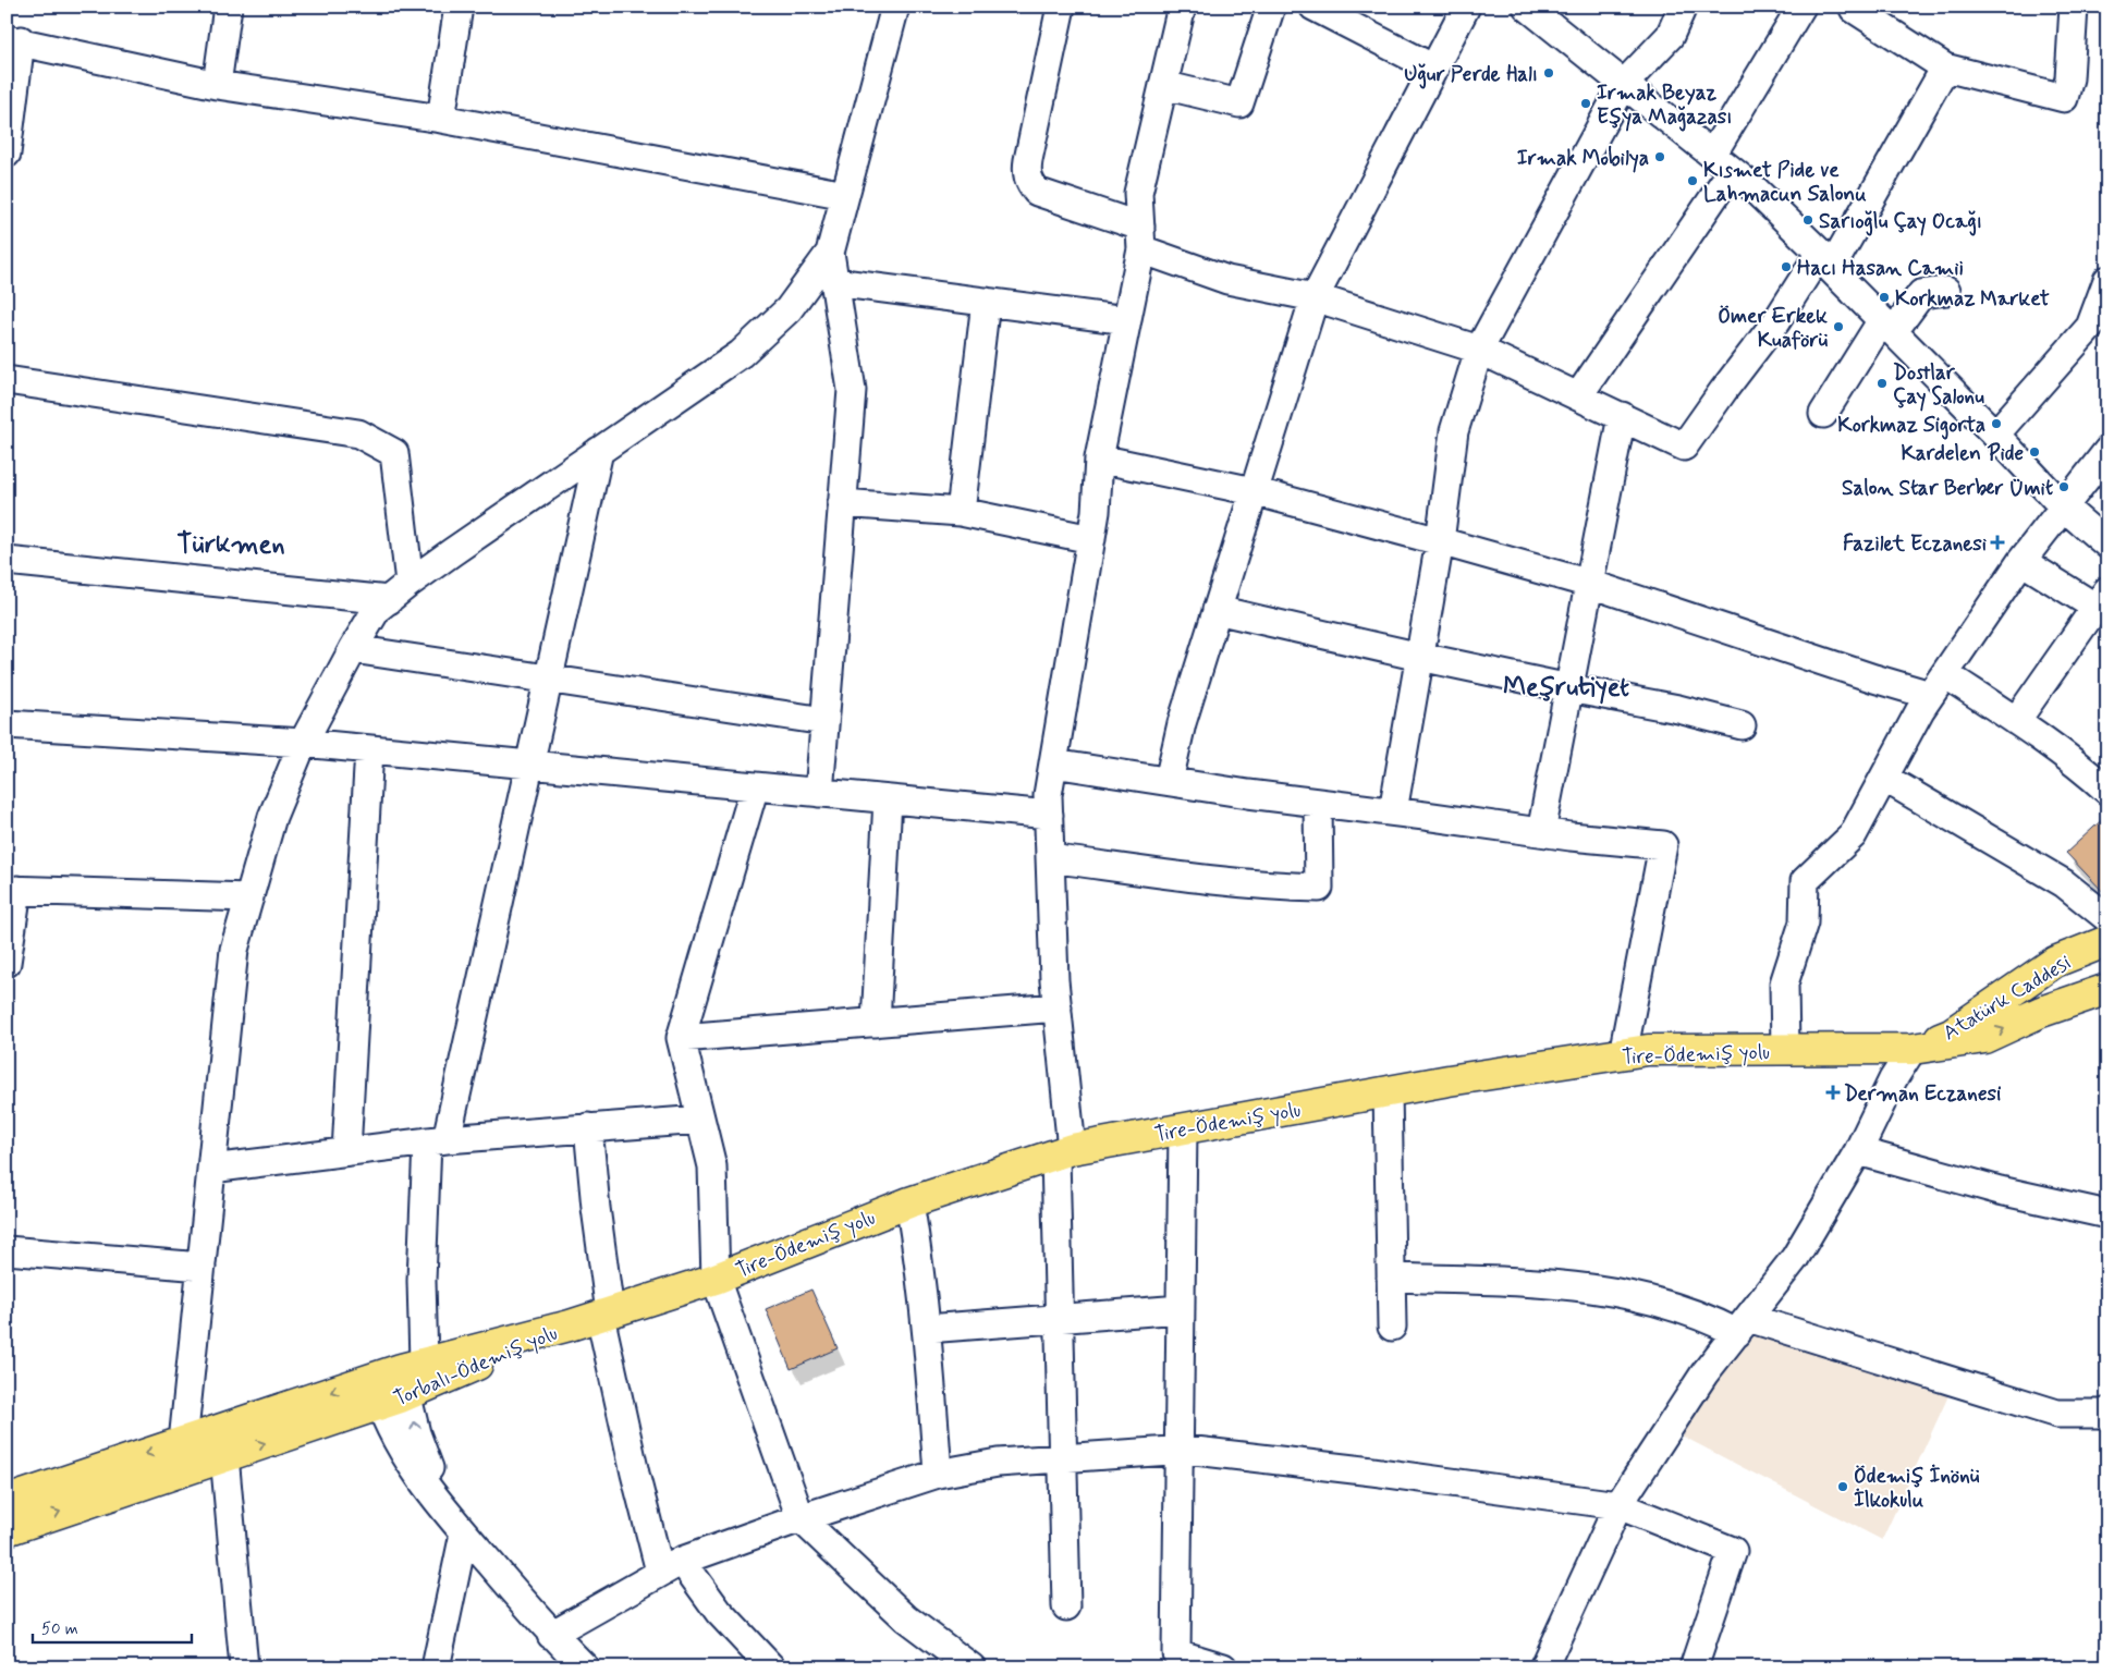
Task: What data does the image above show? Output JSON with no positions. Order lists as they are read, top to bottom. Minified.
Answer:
{"streets":{"main road":["Atatürk Caddesi","Tire-Ödemiş yolu","Torbalı-Ödemiş yolu"]},"crossings":[["Atatürk Caddesi","Tire-Ödemiş yolu"],["Tire-Ödemiş yolu","Torbalı-Ödemiş yolu"]],"districts":["Türkmen","Meşrutiyet"],"places":{"other":["Uğur Perde Halı","Irmak Beyaz Eşya Mağazası","Irmak Mobilya","Kısmet Pide ve Lahmacun Salonu","Sarıoğlu Çay Ocağı","Hacı Hasan Camii","Korkmaz Market","Ömer Erkek Kuaförü","Dostlar Çay Salonu","Korkmaz Sigorta","Kardelen Pide","Salon Star Berber Ümit","Ödemiş İnönü İlkokulu"],"health":["Fazilet Eczanesi","Derman Eczanesi"]},"scale_bar":"50 m"}
